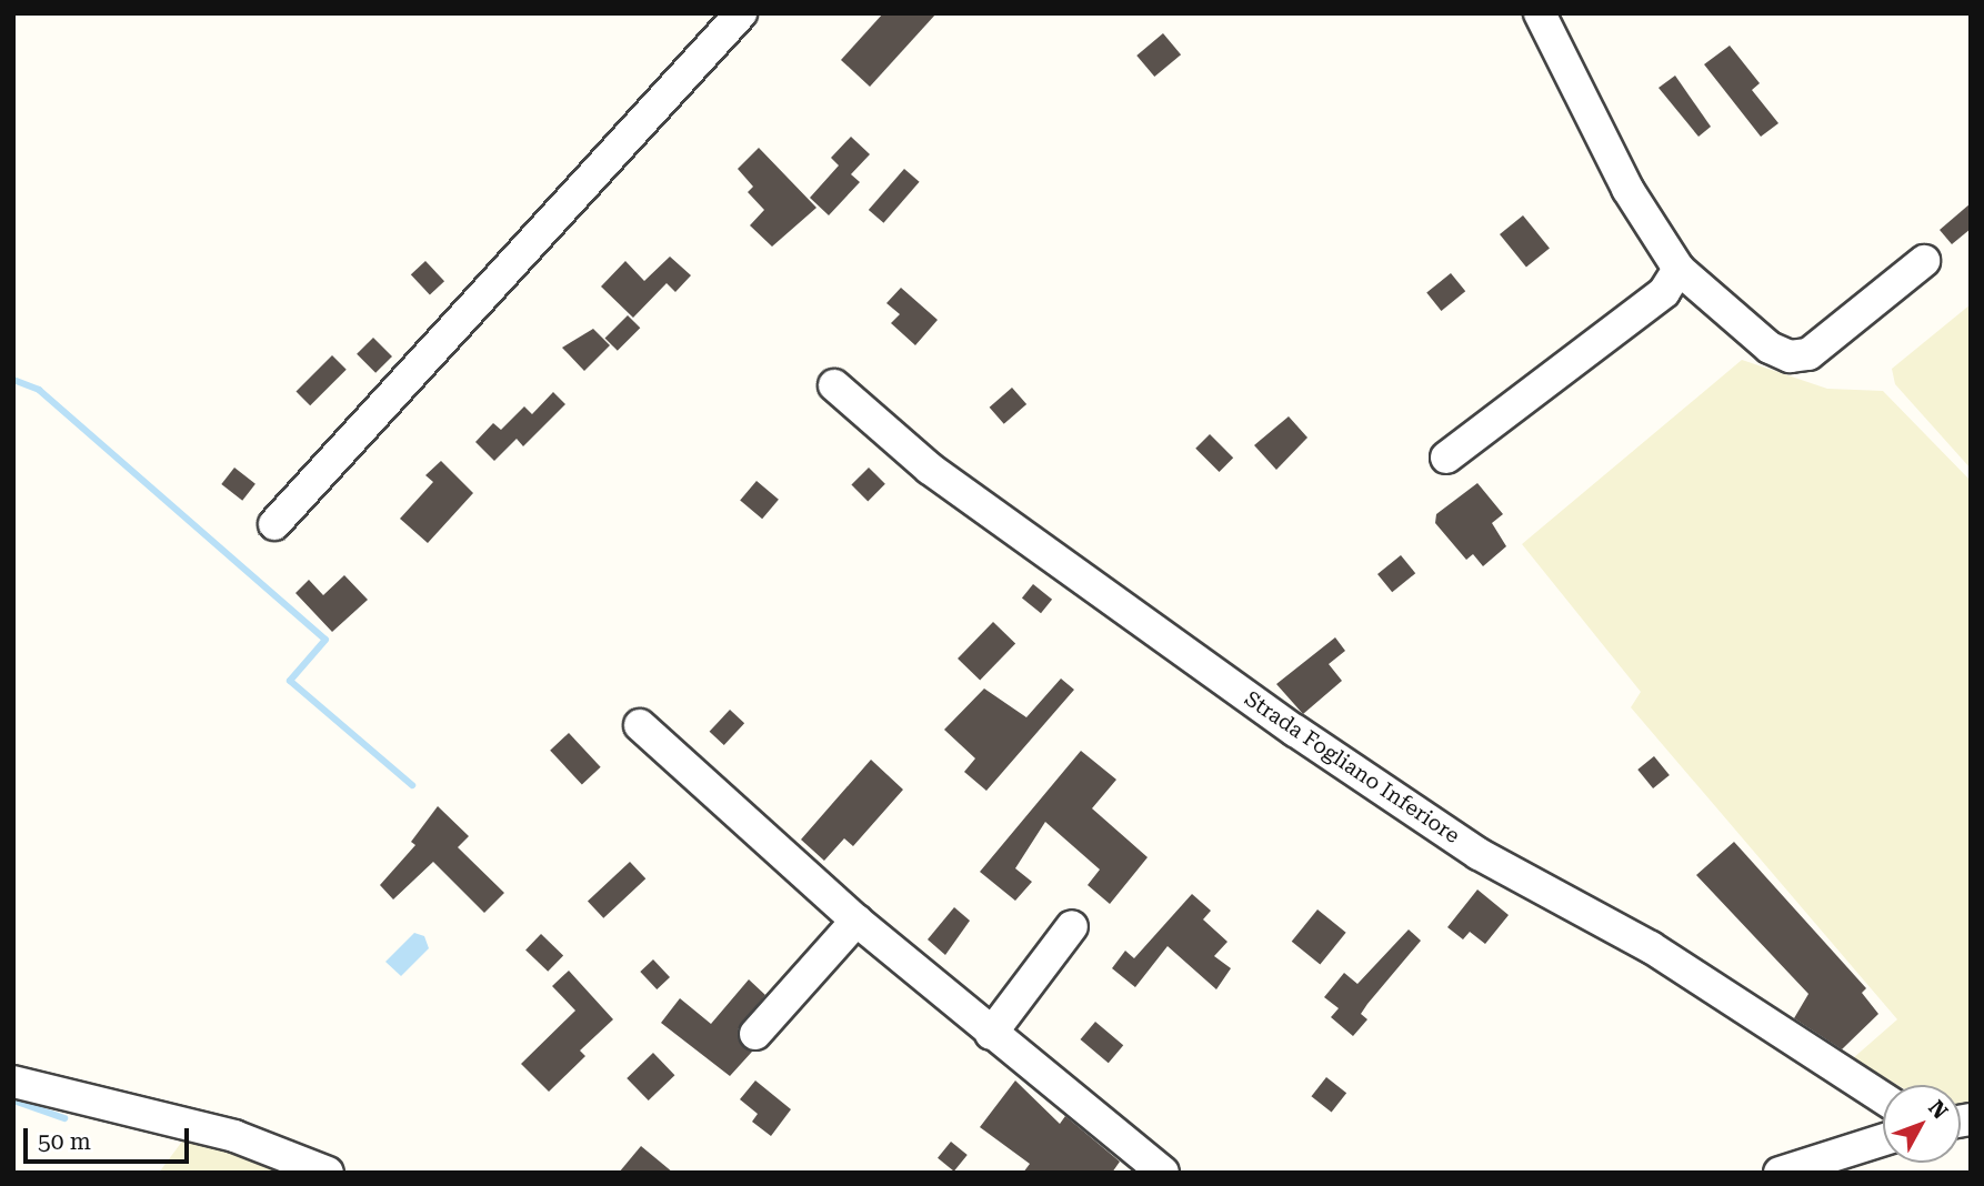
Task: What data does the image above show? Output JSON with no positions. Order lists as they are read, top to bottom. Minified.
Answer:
{"streets":{"street":["Strada Fogliano Inferiore"]},"scale_bar":"50 m","north":"top right"}
